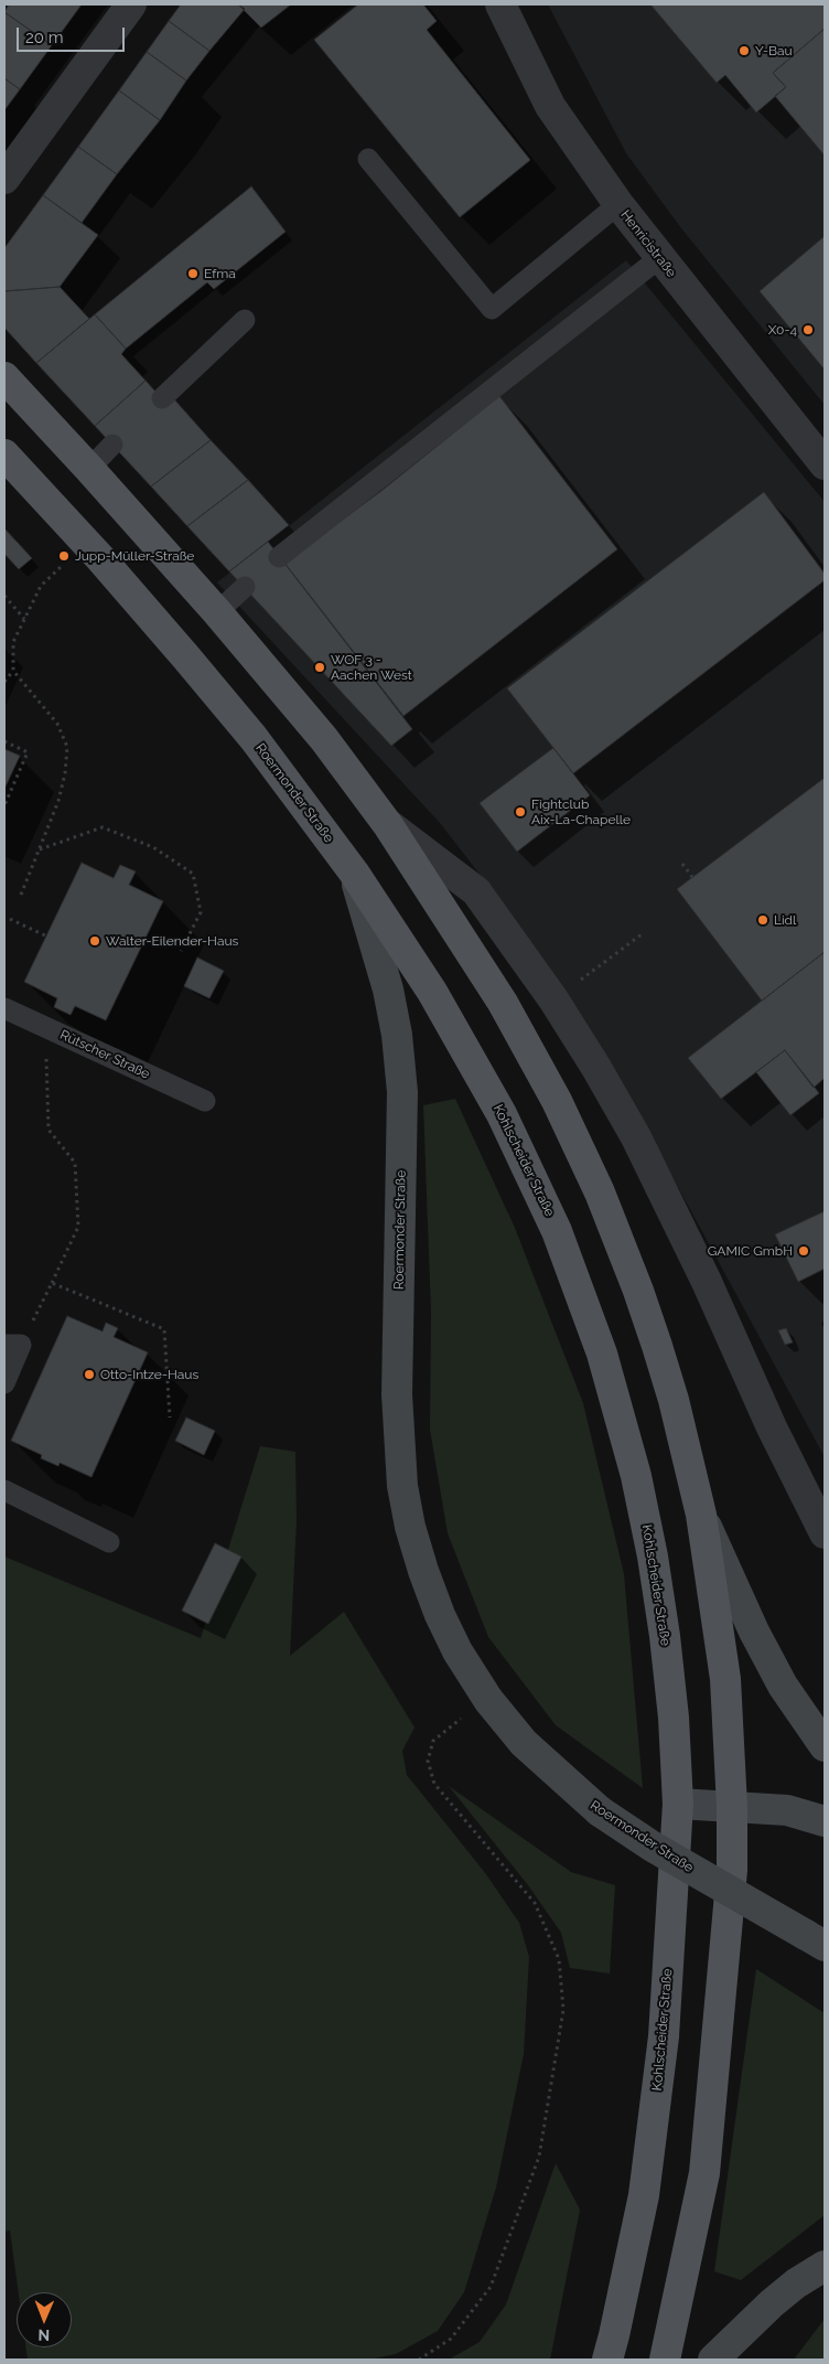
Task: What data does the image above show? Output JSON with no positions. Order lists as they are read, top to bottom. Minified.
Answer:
{"streets":{"main road":["Roermonder Straße","Kohlscheider Straße"],"street":["Henricistraße"],"lane":["Rütscher Straße"]},"crossings":[["Roermonder Straße","Kohlscheider Straße"]],"places":["Y-Bau","Efma","X0-4","Jupp-Müller-Straße","WOF 3 - Aachen West","Fightclub Aix-La-Chapelle","Lidl","Walter-Eilender-Haus","GAMIC GmbH","Otto-Intze-Haus"],"scale_bar":"20 m","north":"bottom"}
